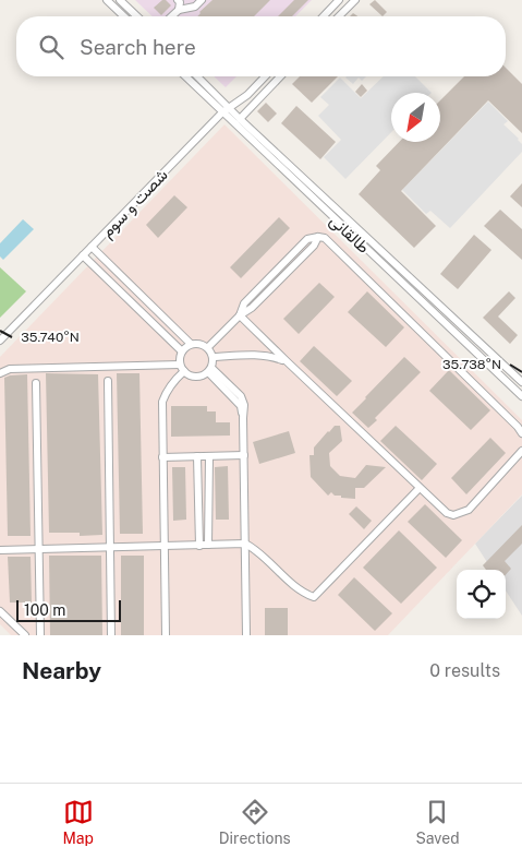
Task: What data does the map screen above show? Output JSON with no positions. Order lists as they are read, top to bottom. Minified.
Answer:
{"streets":{"street":["شصت و سوم","طالقانی"]},"crossings":[["شصت و سوم","طالقانی"]],"scale_bar":"100 m","north":"bottom left","page":{"search":"Search here","scale":"100 m","heading":["Nearby","0 results"],"nav":["Map","Directions","Saved"]},"coordinates":["35.740°N","35.738°N"]}
